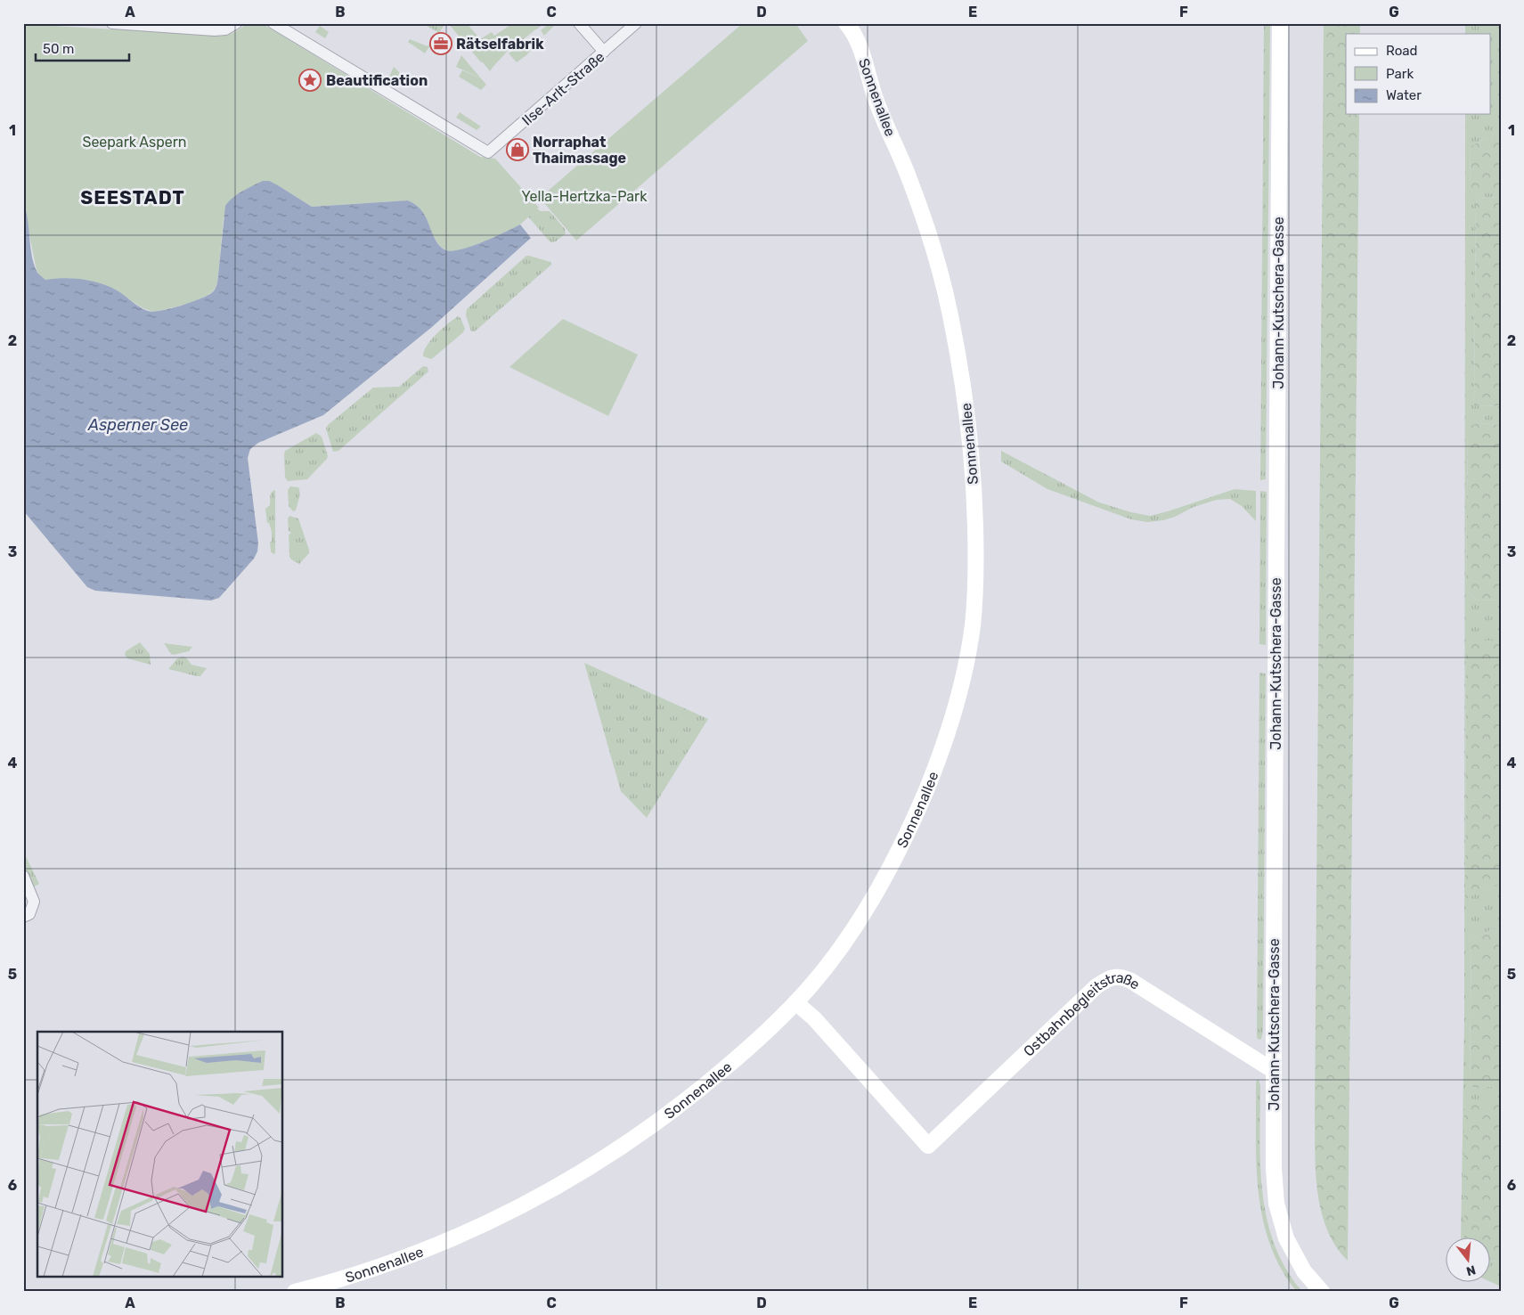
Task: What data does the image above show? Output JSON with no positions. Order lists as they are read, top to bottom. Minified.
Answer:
{"streets":{"street":["Ilse-Arlt-Straße","Sonnenallee","Johann-Kutschera-Gasse","Ostbahnbegleitstraße"]},"crossings":[["Sonnenallee","Ostbahnbegleitstraße"],["Johann-Kutschera-Gasse","Ostbahnbegleitstraße"]],"districts":["SEESTADT"],"water":["Asperner See"],"parks":["Seepark Aspern","Yella-Hertzka-Park"],"places":{"office":["Rätselfabrik"],"place":["Beautification"],"shop":["Norraphat Thaimassage"]},"legend":["Road","Park","Water"],"scale_bar":"50 m","north":"bottom","grid":{"columns":["A","B","C","D","E","F","G"],"rows":["1","2","3","4","5","6"]}}
